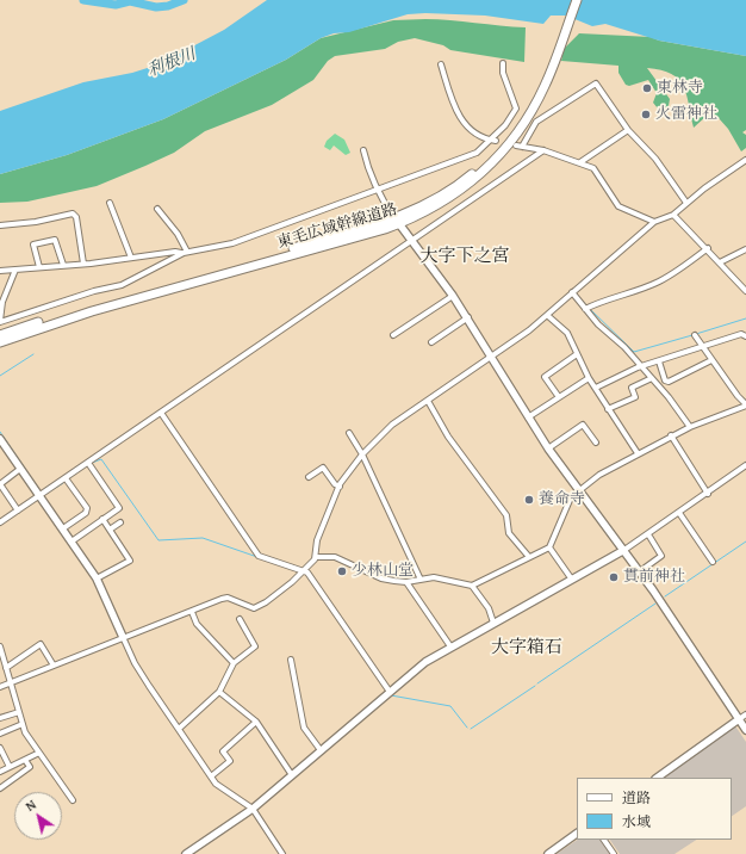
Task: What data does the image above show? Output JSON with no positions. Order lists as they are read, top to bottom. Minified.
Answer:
{"streets":{"highway":["東毛広域幹線道路"]},"districts":["大字下之宮","大字箱石"],"water":["利根川"],"places":["東林寺","火雷神社","養命寺","少林山堂","貫前神社"],"legend":["道路","水域"],"north":"top left"}
